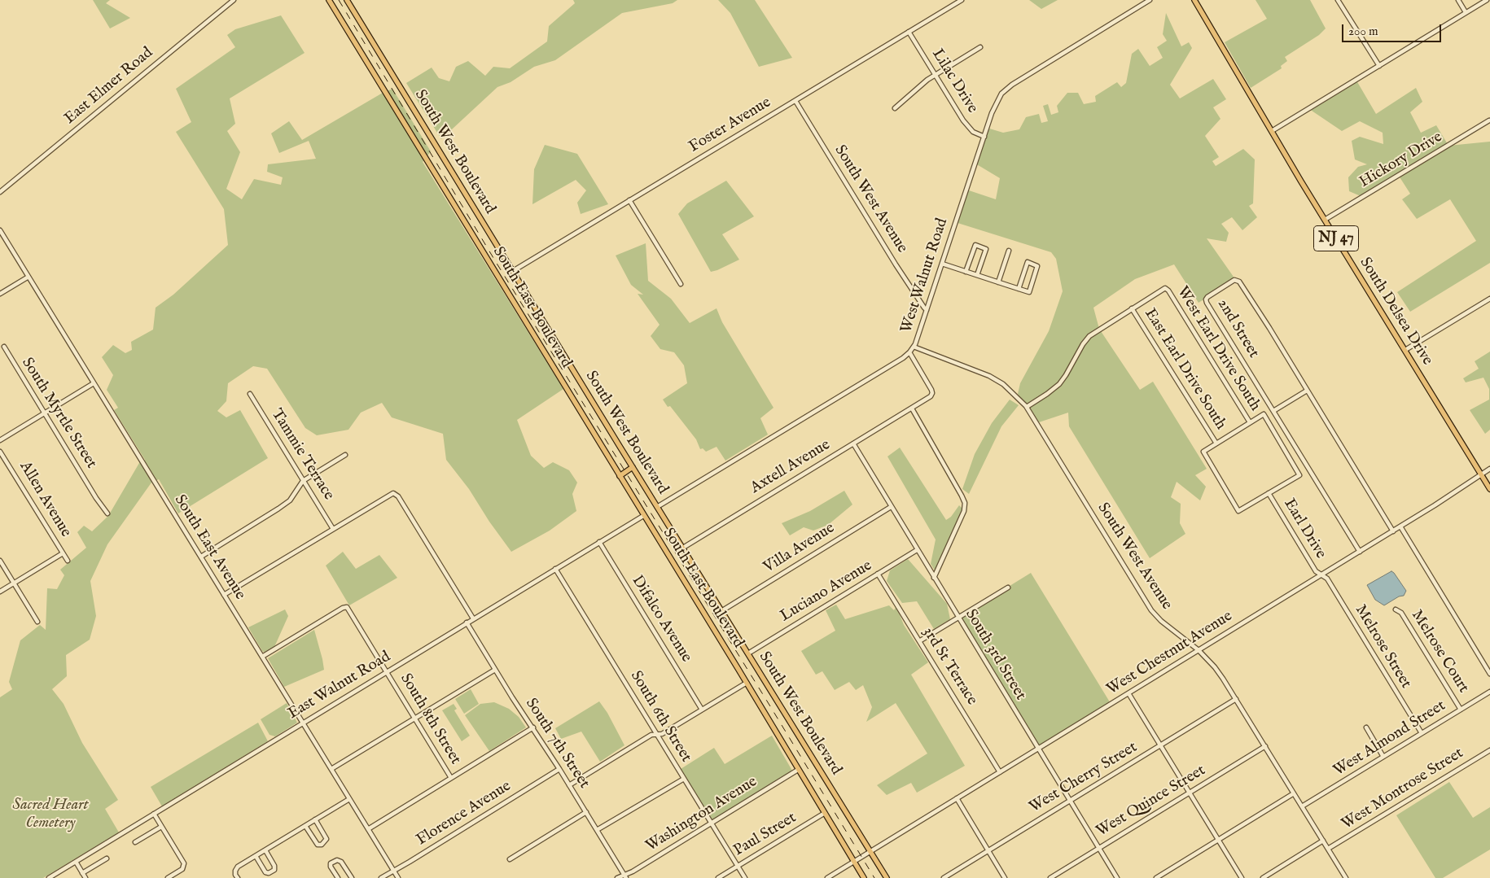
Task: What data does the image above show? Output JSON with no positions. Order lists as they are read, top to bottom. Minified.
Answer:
{"streets":{"main road":["South West Boulevard","NJ 47","South East Boulevard","South Delsea Drive"],"street":["Lilac Drive","East Elmer Road","Foster Avenue","Hickory Drive","South West Avenue","West Walnut Road","2nd Street","West Earl Drive South","East Earl Drive South","South Myrtle Street","Tammie Terrace","Axtell Avenue","Allen Avenue","Earl Drive","South East Avenue","Villa Avenue","Luciano Avenue","Difalco Avenue","Melrose Street","Melrose Court","West Chestnut Avenue","South 3rd Street","3rd St Terrace","East Walnut Road","South 6th Street","South 8th Street","West Almond Street","South 7th Street","West Cherry Street","West Montrose Street","West Quince Street","Florence Avenue","Washington Avenue","Paul Street"]},"crossings":[["Lilac Drive","Foster Avenue"],["Lilac Drive","West Walnut Road"],["Foster Avenue","South West Boulevard"],["Foster Avenue","South West Avenue"],["South West Boulevard","West Walnut Road"],["South West Boulevard","Axtell Avenue"],["South West Boulevard","Villa Avenue"],["South West Boulevard","Luciano Avenue"],["South West Boulevard","West Chestnut Avenue"],["Hickory Drive","South Delsea Drive"],["South West Avenue","West Walnut Road"],["South West Avenue","West Chestnut Avenue"],["South West Avenue","West Almond Street"],["South West Avenue","West Cherry Street"],["South West Avenue","West Montrose Street"],["South West Avenue","West Quince Street"],["West Walnut Road","Axtell Avenue"],["South East Boulevard","West Chestnut Avenue"],["South East Boulevard","East Walnut Road"],["South East Boulevard","Washington Avenue"],["South East Boulevard","Paul Street"],["South Delsea Drive","West Chestnut Avenue"],["2nd Street","West Chestnut Avenue"],["West Earl Drive South","East Earl Drive South"],["Axtell Avenue","South 3rd Street"],["Earl Drive","Melrose Street"],["Earl Drive","West Chestnut Avenue"],["South East Avenue","East Walnut Road"],["South East Avenue","South 8th Street"],["South East Avenue","Florence Avenue"],["Villa Avenue","South 3rd Street"],["Luciano Avenue","South 3rd Street"],["Luciano Avenue","3rd St Terrace"],["Difalco Avenue","East Walnut Road"],["Melrose Street","West Chestnut Avenue"],["Melrose Street","West Almond Street"],["Melrose Court","West Almond Street"],["West Chestnut Avenue","South 3rd Street"],["West Chestnut Avenue","3rd St Terrace"],["South 3rd Street","West Cherry Street"],["South 3rd Street","West Quince Street"],["East Walnut Road","South 6th Street"],["East Walnut Road","South 8th Street"],["East Walnut Road","South 7th Street"],["South 6th Street","Washington Avenue"],["South 6th Street","Paul Street"],["South 7th Street","Florence Avenue"],["South 7th Street","Washington Avenue"]],"parks":["Sacred Heart Cemetery"],"scale_bar":"200 m"}
